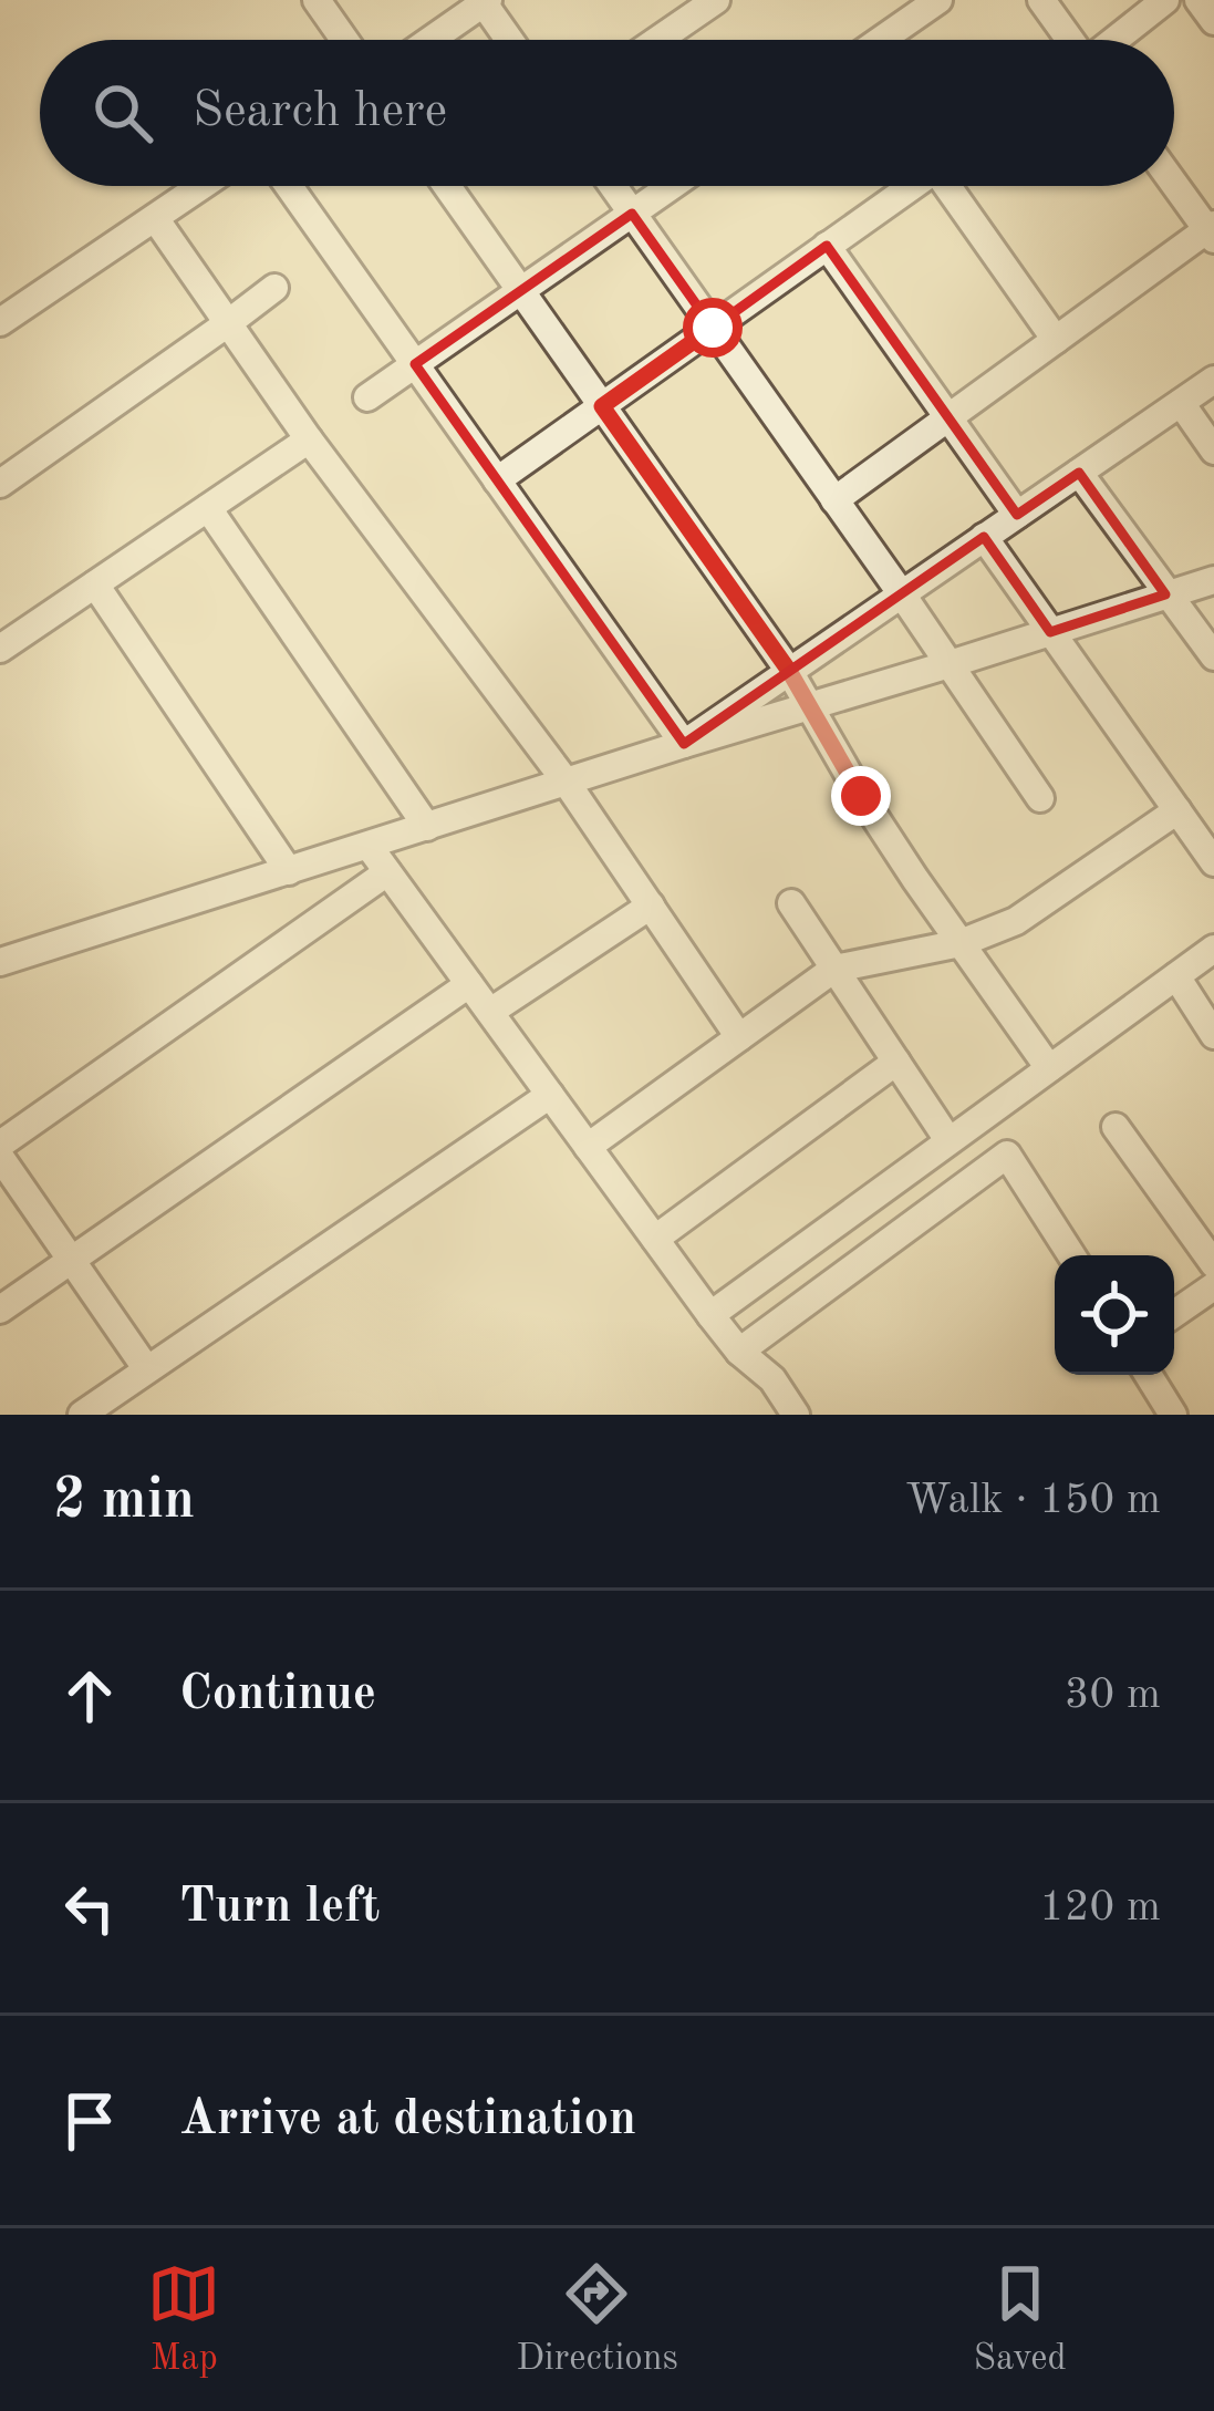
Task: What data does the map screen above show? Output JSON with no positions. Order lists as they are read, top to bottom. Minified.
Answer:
{"page":{"search":"Search here","heading":["2 min","Walk · 150 m"],"list":[["Continue","30 m"],["Turn left","120 m"],"Arrive at destination"],"nav":["Map","Directions","Saved"]}}
